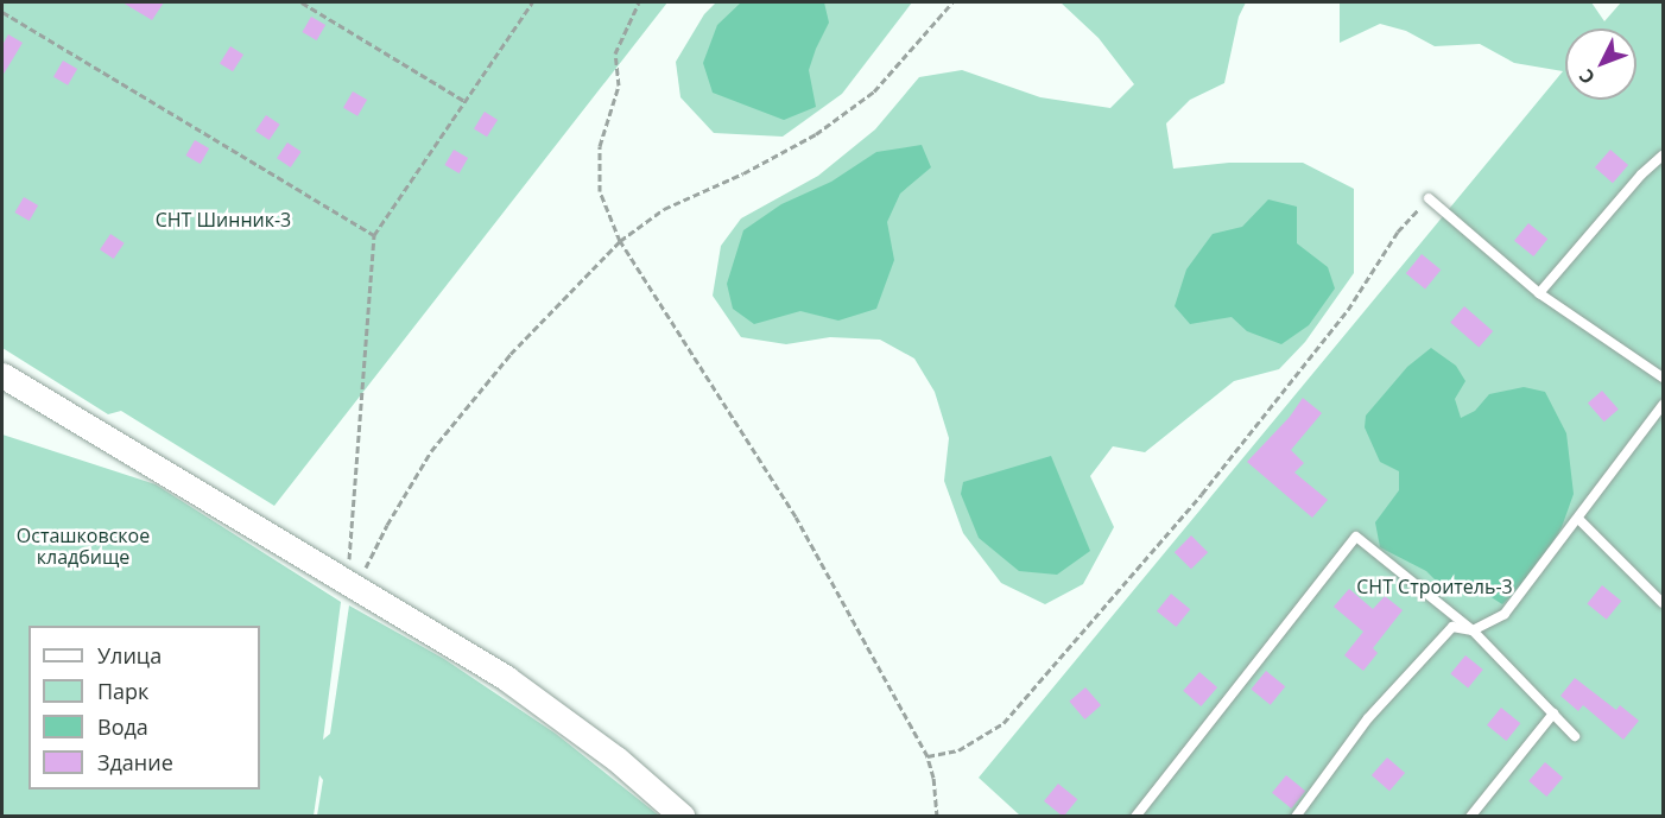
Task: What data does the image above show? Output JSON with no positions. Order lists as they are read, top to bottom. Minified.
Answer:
{"parks":["СНТ Шинник-3","Осташковское кладбище","СНТ Строитель-3"],"legend":["Улица","Парк","Вода","Здание"],"north":"bottom left"}
